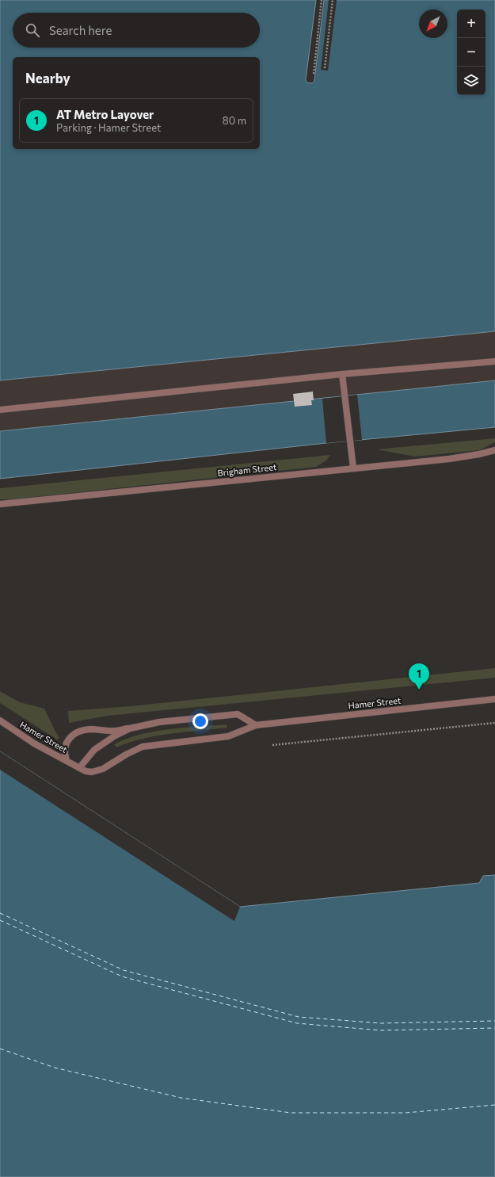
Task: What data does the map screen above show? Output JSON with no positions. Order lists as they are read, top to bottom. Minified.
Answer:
{"streets":{"street":["Brigham Street","Hamer Street"]},"north":"bottom left","page":{"map_buttons":["+","−"],"search":"Search here","heading":"Nearby","list":[{"mark":"1","name":"AT Metro Layover","note":"Parking · Hamer Street","value":"80 m"}],"pins":"1"}}
